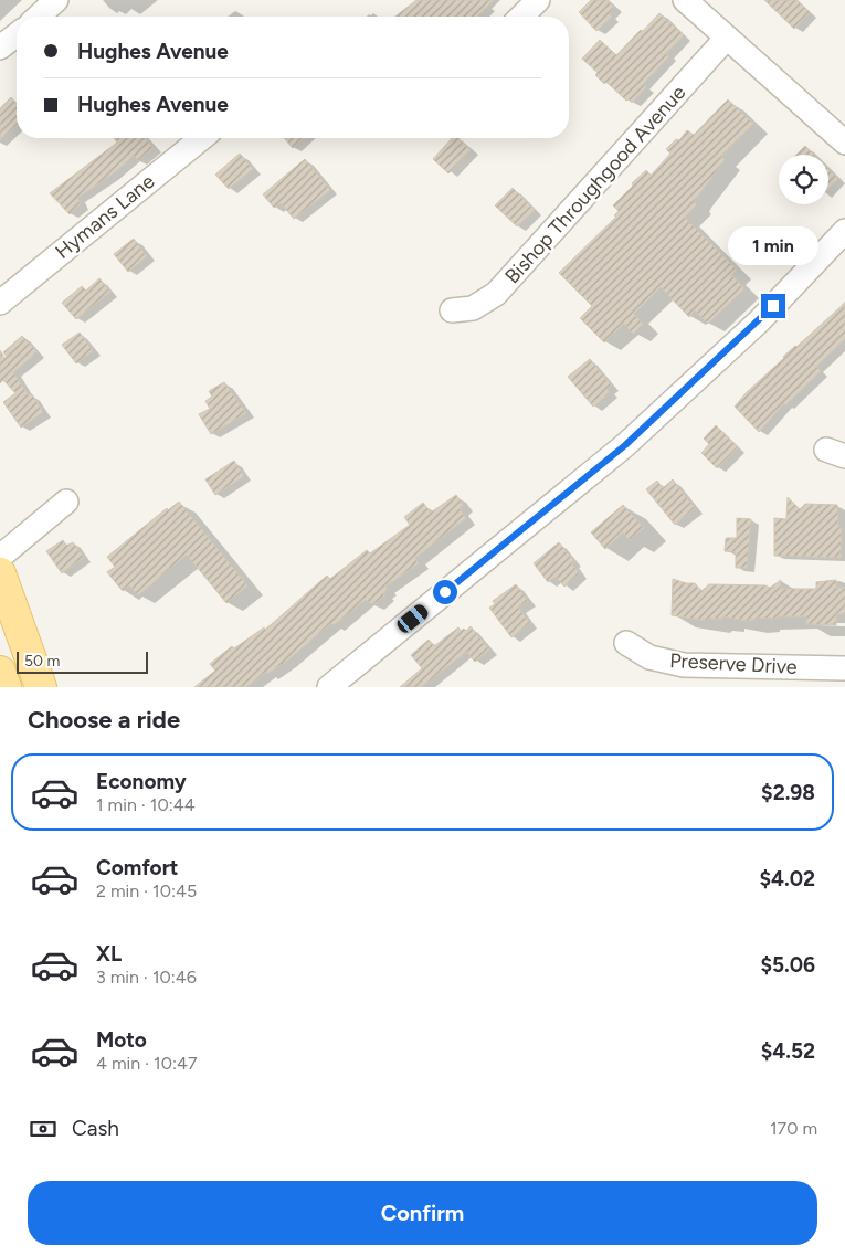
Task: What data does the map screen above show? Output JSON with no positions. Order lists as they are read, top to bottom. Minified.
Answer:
{"streets":{"street":["Bishop Throughgood Avenue","Hymans Lane","Preserve Drive"]},"scale_bar":"50 m","page":{"banner":["Hughes Avenue","Hughes Avenue"],"bubble":"1 min","scale":"50 m","heading":"Choose a ride","list":[{"name":"Economy","note":"1 min · 10:44","value":"$2.98"},{"name":"Comfort","note":"2 min · 10:45","value":"$4.02"},{"name":"XL","note":"3 min · 10:46","value":"$5.06"},{"name":"Moto","note":"4 min · 10:47","value":"$4.52"}],"pay":["Cash","170 m"],"buttons":"Confirm"}}
